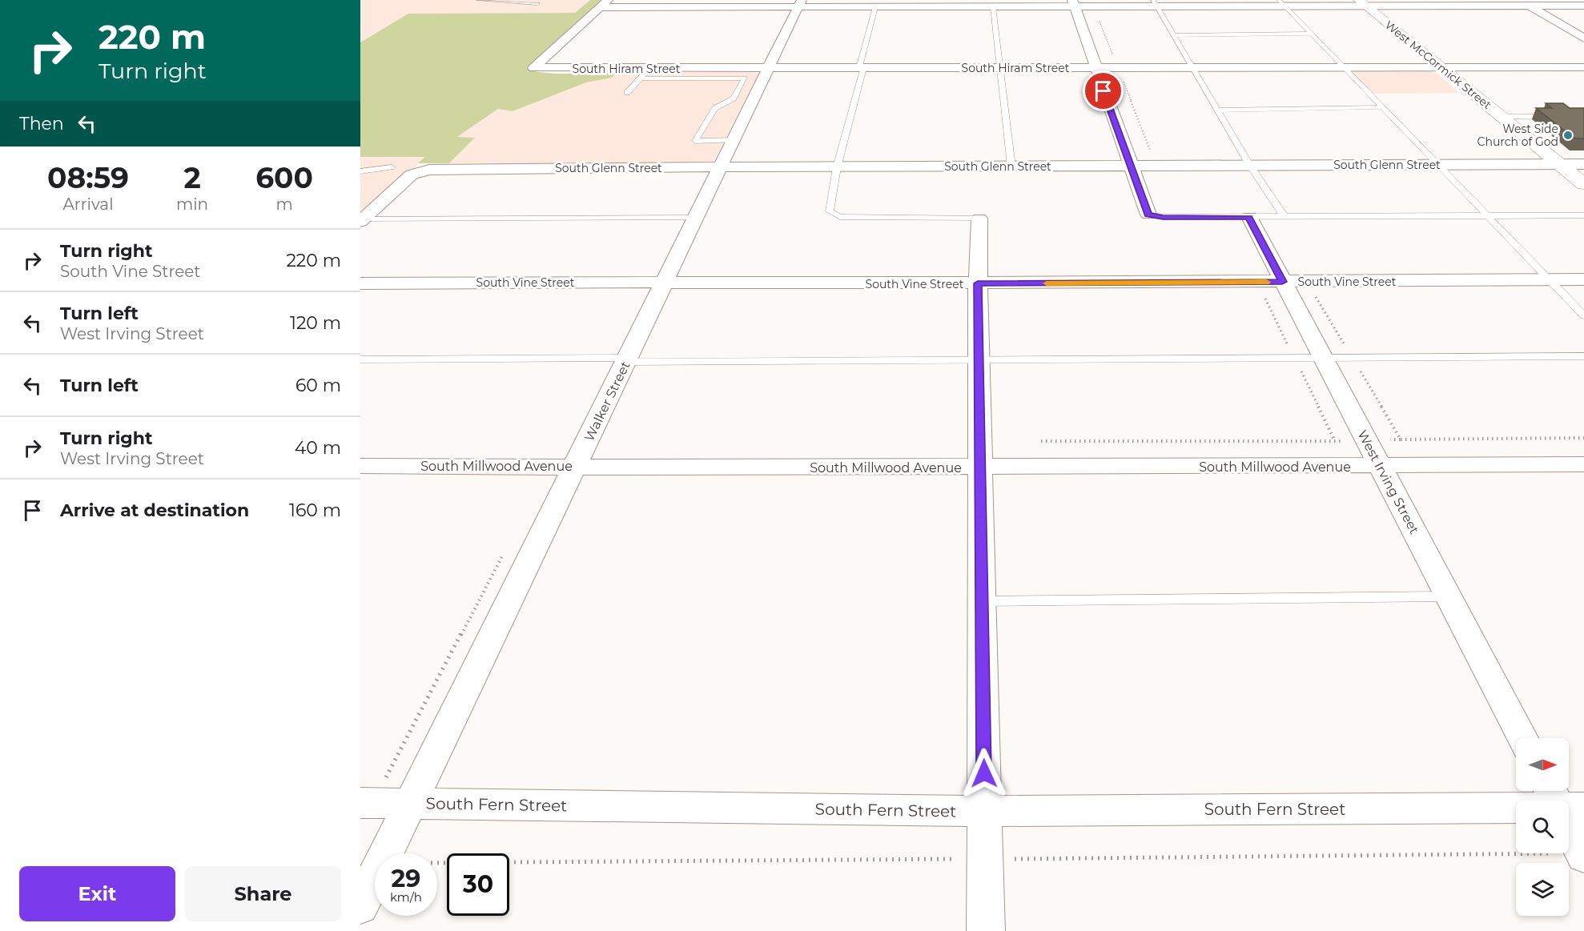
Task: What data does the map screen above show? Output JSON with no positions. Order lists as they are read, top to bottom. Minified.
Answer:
{"streets":{"street":["West McCormick Street","South Hiram Street","South Glenn Street","South Vine Street","Walker Street","South Millwood Avenue","West Irving Street","South Fern Street"]},"crossings":[["West McCormick Street","South Hiram Street"],["West McCormick Street","South Glenn Street"],["South Hiram Street","Walker Street"],["South Glenn Street","Walker Street"],["South Vine Street","Walker Street"],["South Vine Street","West Irving Street"],["Walker Street","South Millwood Avenue"],["Walker Street","South Fern Street"],["South Millwood Avenue","West Irving Street"]],"places":["West Side Church of God"],"north":"right","page":{"turn":["220 m","Turn right"],"then":"Then","eta":["08:59","Arrival","2","min","600","m"],"list":[{"name":"Turn right","note":"South Vine Street","value":"220 m"},{"name":"Turn left","note":"West Irving Street","value":"120 m"},{"name":"Turn left","value":"60 m"},{"name":"Turn right","note":"West Irving Street","value":"40 m"},{"name":"Arrive at destination","value":"160 m"}],"speed":"29 km/h","limit":"30","buttons":["Exit","Share"]}}
